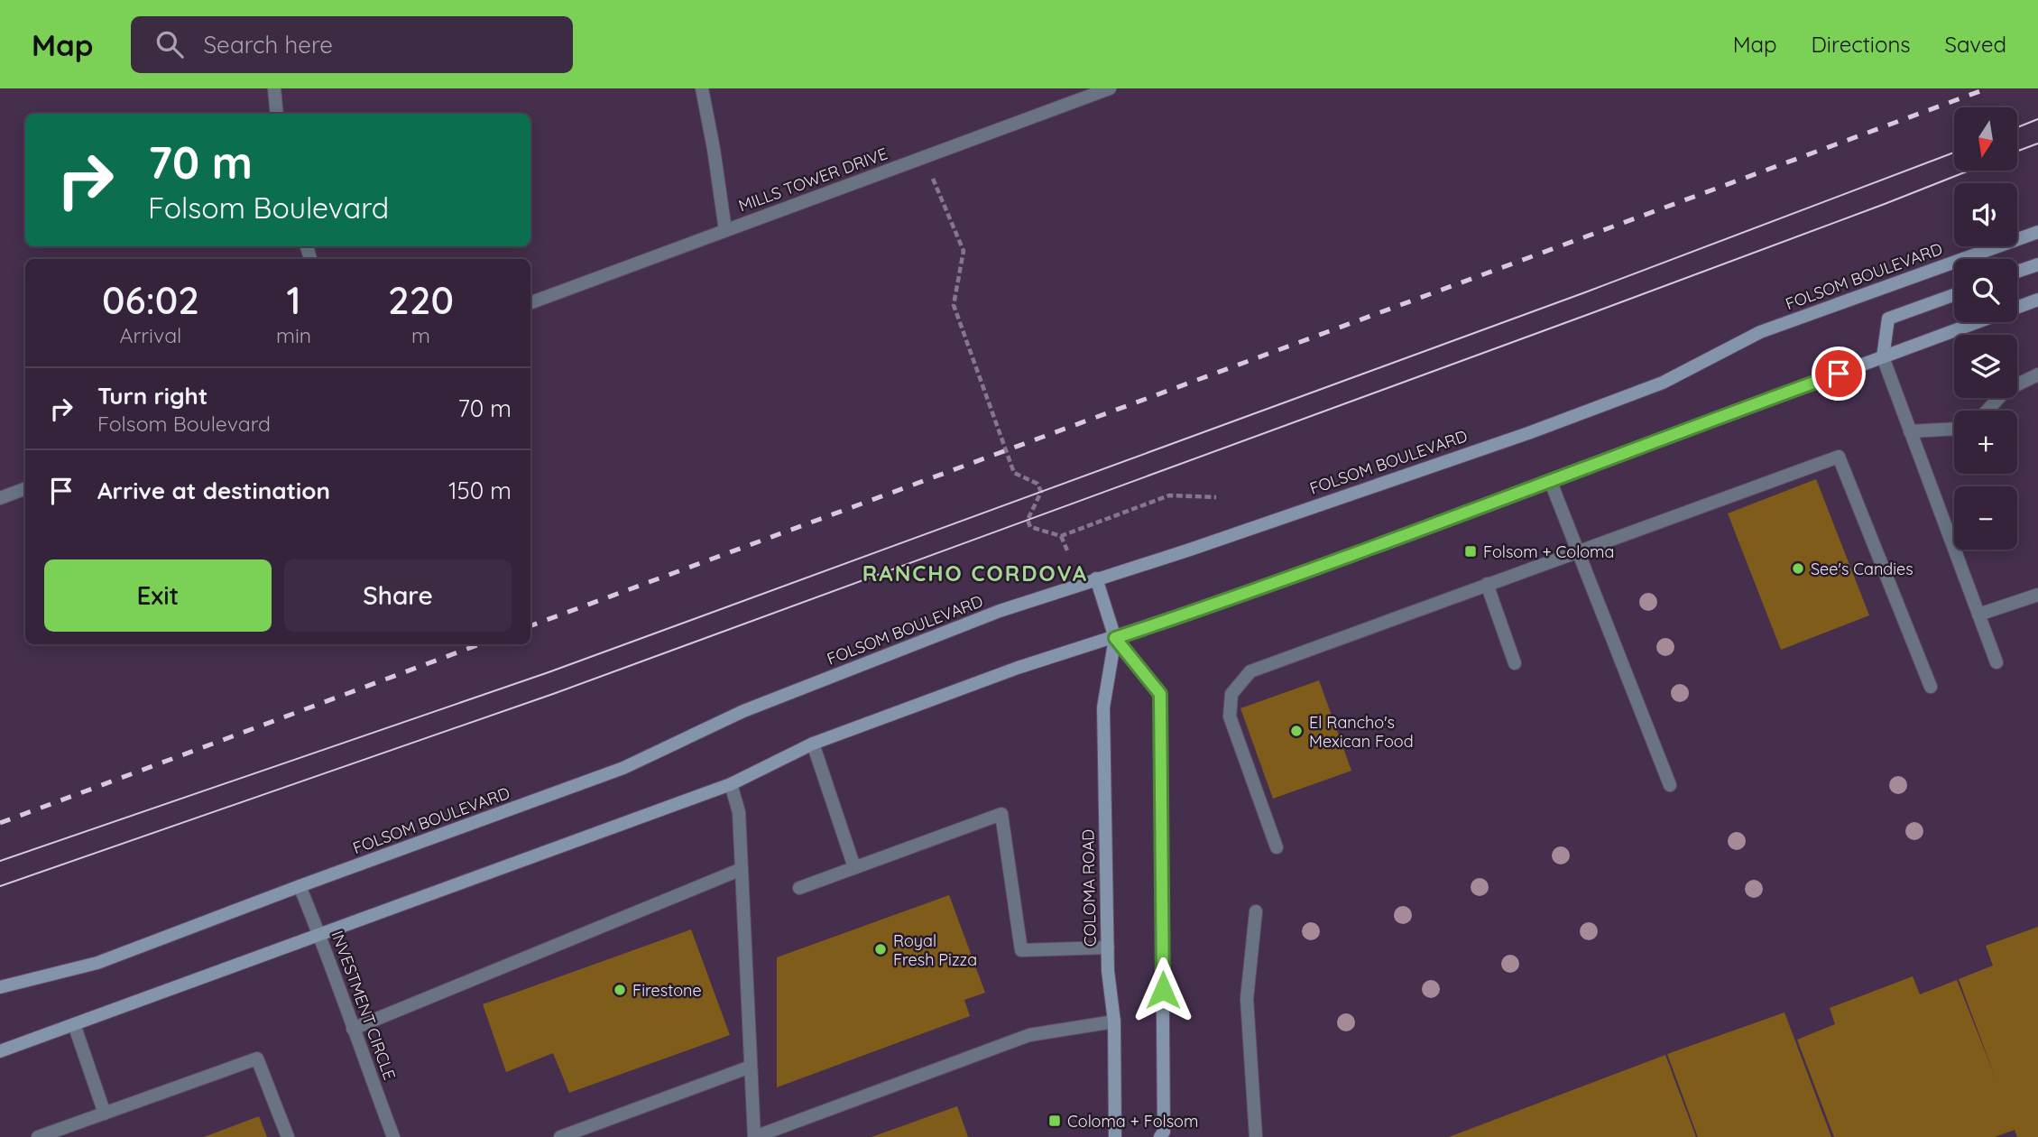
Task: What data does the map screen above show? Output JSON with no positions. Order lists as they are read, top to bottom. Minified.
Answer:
{"streets":{"main road":["FOLSOM BOULEVARD","COLOMA ROAD"],"street":["MILLS TOWER DRIVE","INVESTMENT CIRCLE"]},"crossings":[["FOLSOM BOULEVARD","COLOMA ROAD"],["FOLSOM BOULEVARD","INVESTMENT CIRCLE"]],"districts":["RANCHO CORDOVA"],"places":{"transit":["Folsom + Coloma","Coloma + Folsom"],"other":["See's Candies","El Rancho's Mexican Food","Royal Fresh Pizza","Firestone"]},"north":"bottom","page":{"header":"Map","search":"Search here","nav":["Map","Directions","Saved"],"map_buttons":["+","−"],"turn":["70 m","Folsom Boulevard"],"eta":["06:02","Arrival","1","min","220","m"],"list":[{"name":"Turn right","note":"Folsom Boulevard","value":"70 m"},{"name":"Arrive at destination","value":"150 m"}],"buttons":["Exit","Share"]}}
